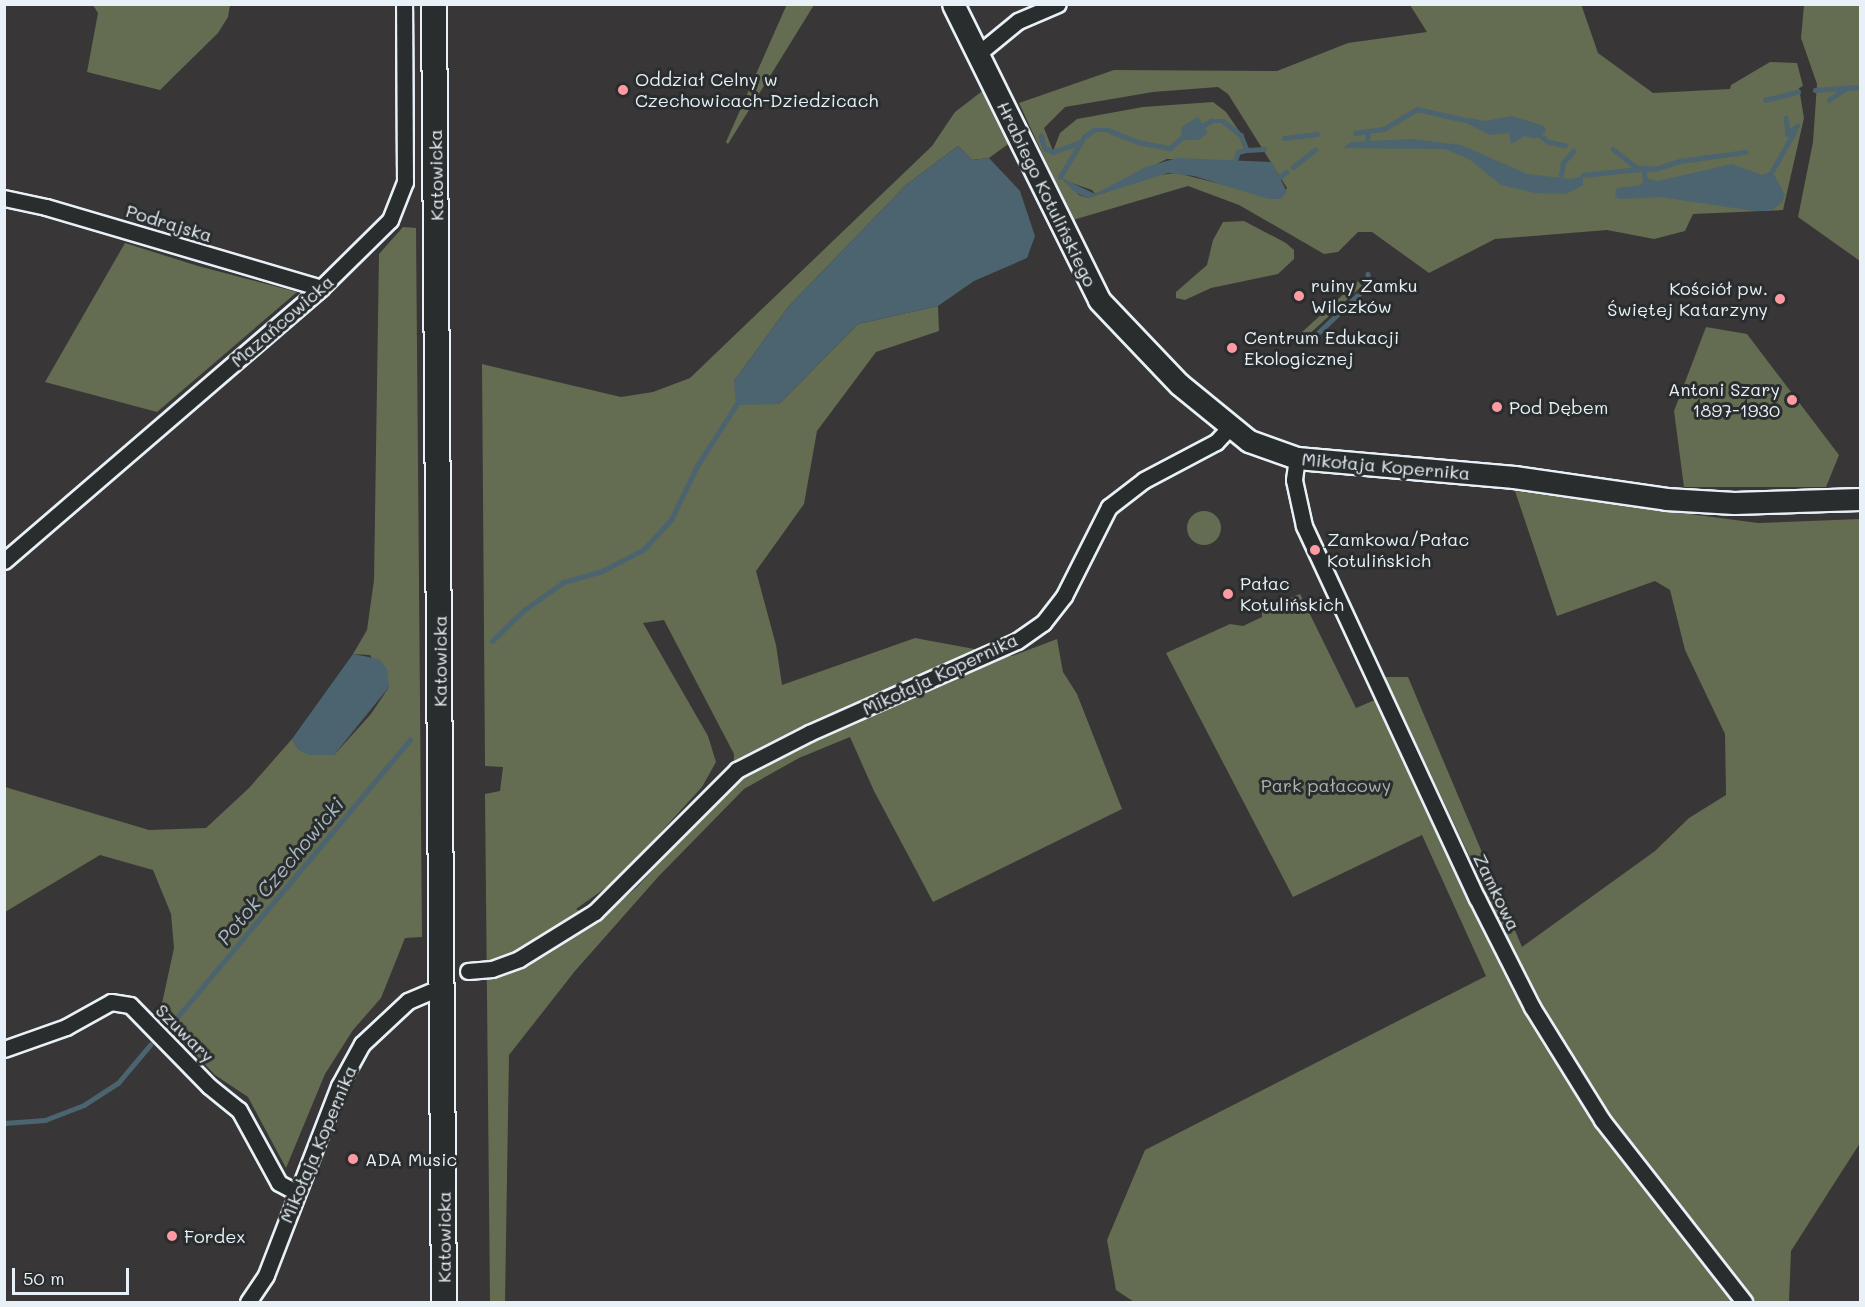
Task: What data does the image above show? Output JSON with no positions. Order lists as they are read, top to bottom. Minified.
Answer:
{"streets":{"main road":["Katowicka"],"street":["Hrabiego Kotulińskiego","Podrajska","Mazańcowicka","Mikołaja Kopernika","Zamkowa","Szuwary"]},"crossings":[["Katowicka","Mikołaja Kopernika"],["Hrabiego Kotulińskiego","Mikołaja Kopernika"],["Podrajska","Mazańcowicka"],["Mikołaja Kopernika","Zamkowa"],["Mikołaja Kopernika","Szuwary"]],"water":["Potok Czechowicki"],"parks":["Park pałacowy"],"places":["Oddział Celny w Czechowicach-Dziedzicach","ruiny Zamku Wilczków","Kościół pw. Świętej Katarzyny","Centrum Edukacji Ekologicznej","Antoni Szary 1897-1930","Pod Dębem","Zamkowa/Pałac Kotulińskich","Pałac Kotulińskich","ADA Music","Fordex"],"scale_bar":"50 m"}
